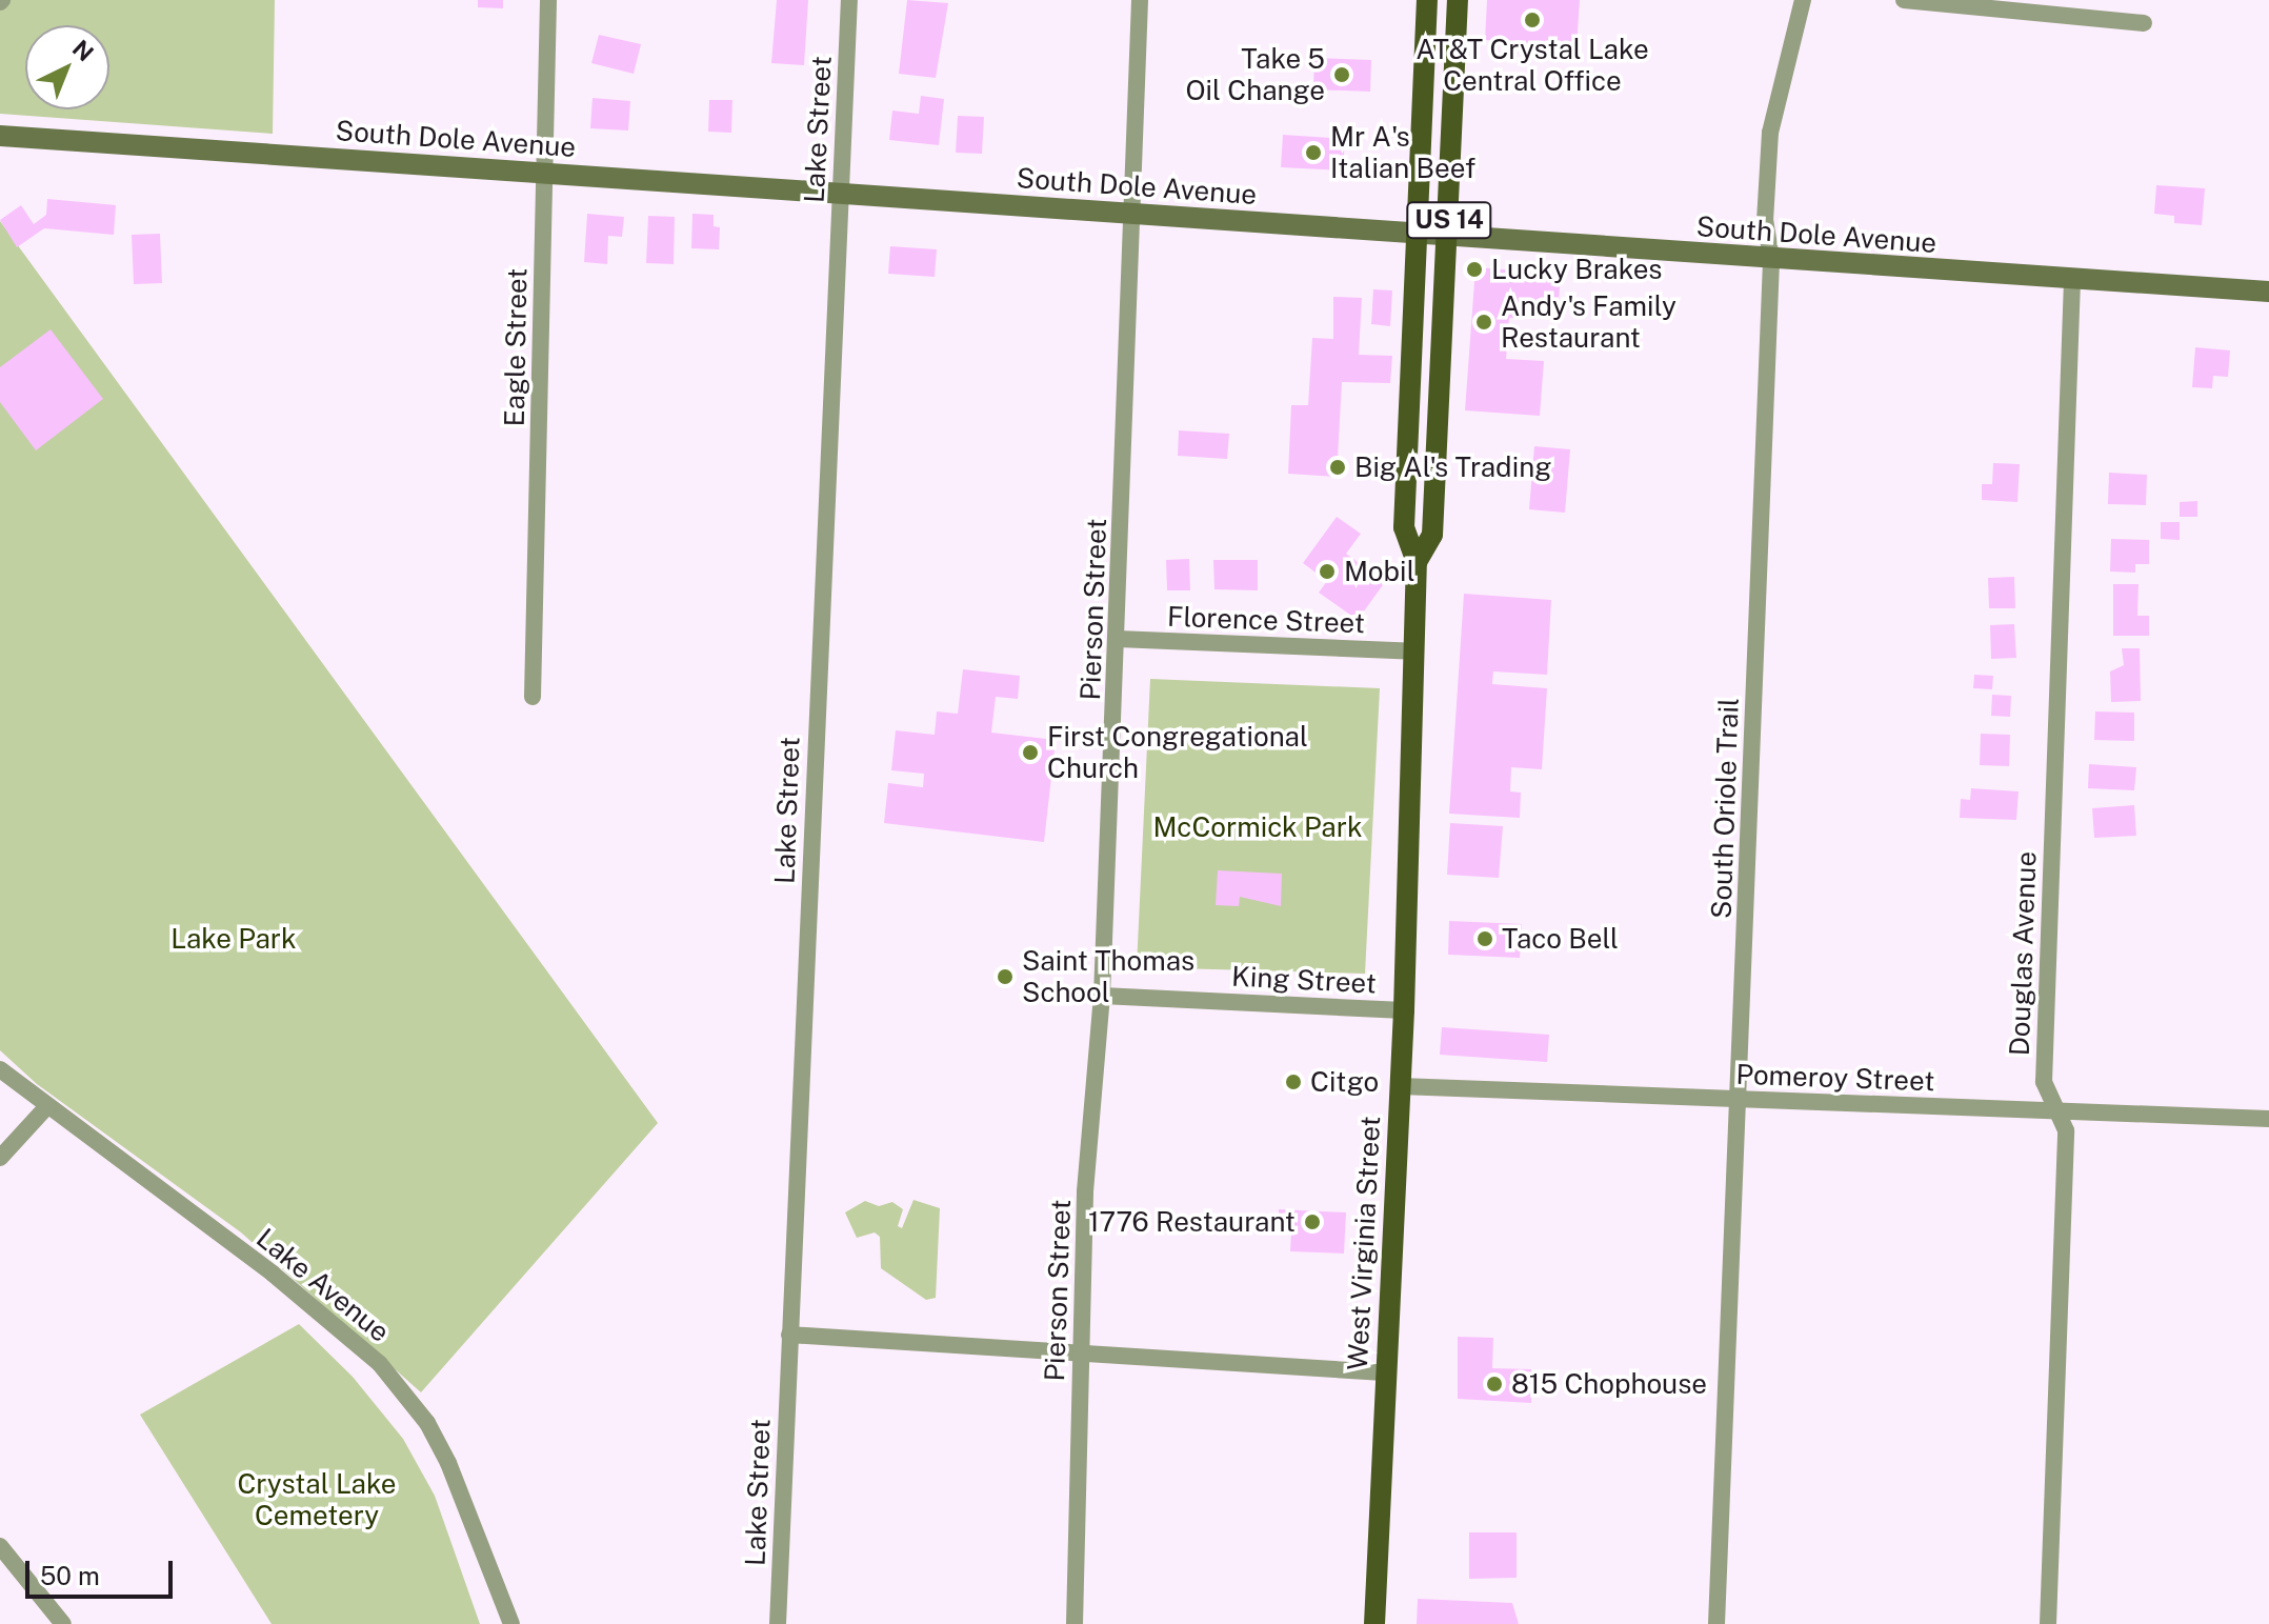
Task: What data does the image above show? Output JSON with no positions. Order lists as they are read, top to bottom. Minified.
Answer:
{"streets":{"main road":["US 14","West Virginia Street"],"street":["Lake Street","South Dole Avenue","Eagle Street","Pierson Street","Florence Street","South Oriole Trail","Douglas Avenue","King Street","Pomeroy Street","Lake Avenue"]},"crossings":[["Lake Street","South Dole Avenue"],["South Dole Avenue","Eagle Street"],["South Dole Avenue","Pierson Street"],["South Dole Avenue","South Oriole Trail"],["South Dole Avenue","Douglas Avenue"],["South Dole Avenue","West Virginia Street"],["Pierson Street","Florence Street"],["Pierson Street","King Street"],["Florence Street","West Virginia Street"],["South Oriole Trail","Pomeroy Street"],["Douglas Avenue","Pomeroy Street"],["King Street","West Virginia Street"],["Pomeroy Street","West Virginia Street"]],"parks":["McCormick Park","Lake Park","Crystal Lake Cemetery"],"places":["AT&T Crystal Lake Central Office","Take 5 Oil Change","Mr A's Italian Beef","Lucky Brakes","Andy's Family Restaurant","Big Al's Trading","Mobil","First Congregational Church","Taco Bell","Saint Thomas School","Citgo","1776 Restaurant","815 Chophouse"],"scale_bar":"50 m","north":"top right"}
